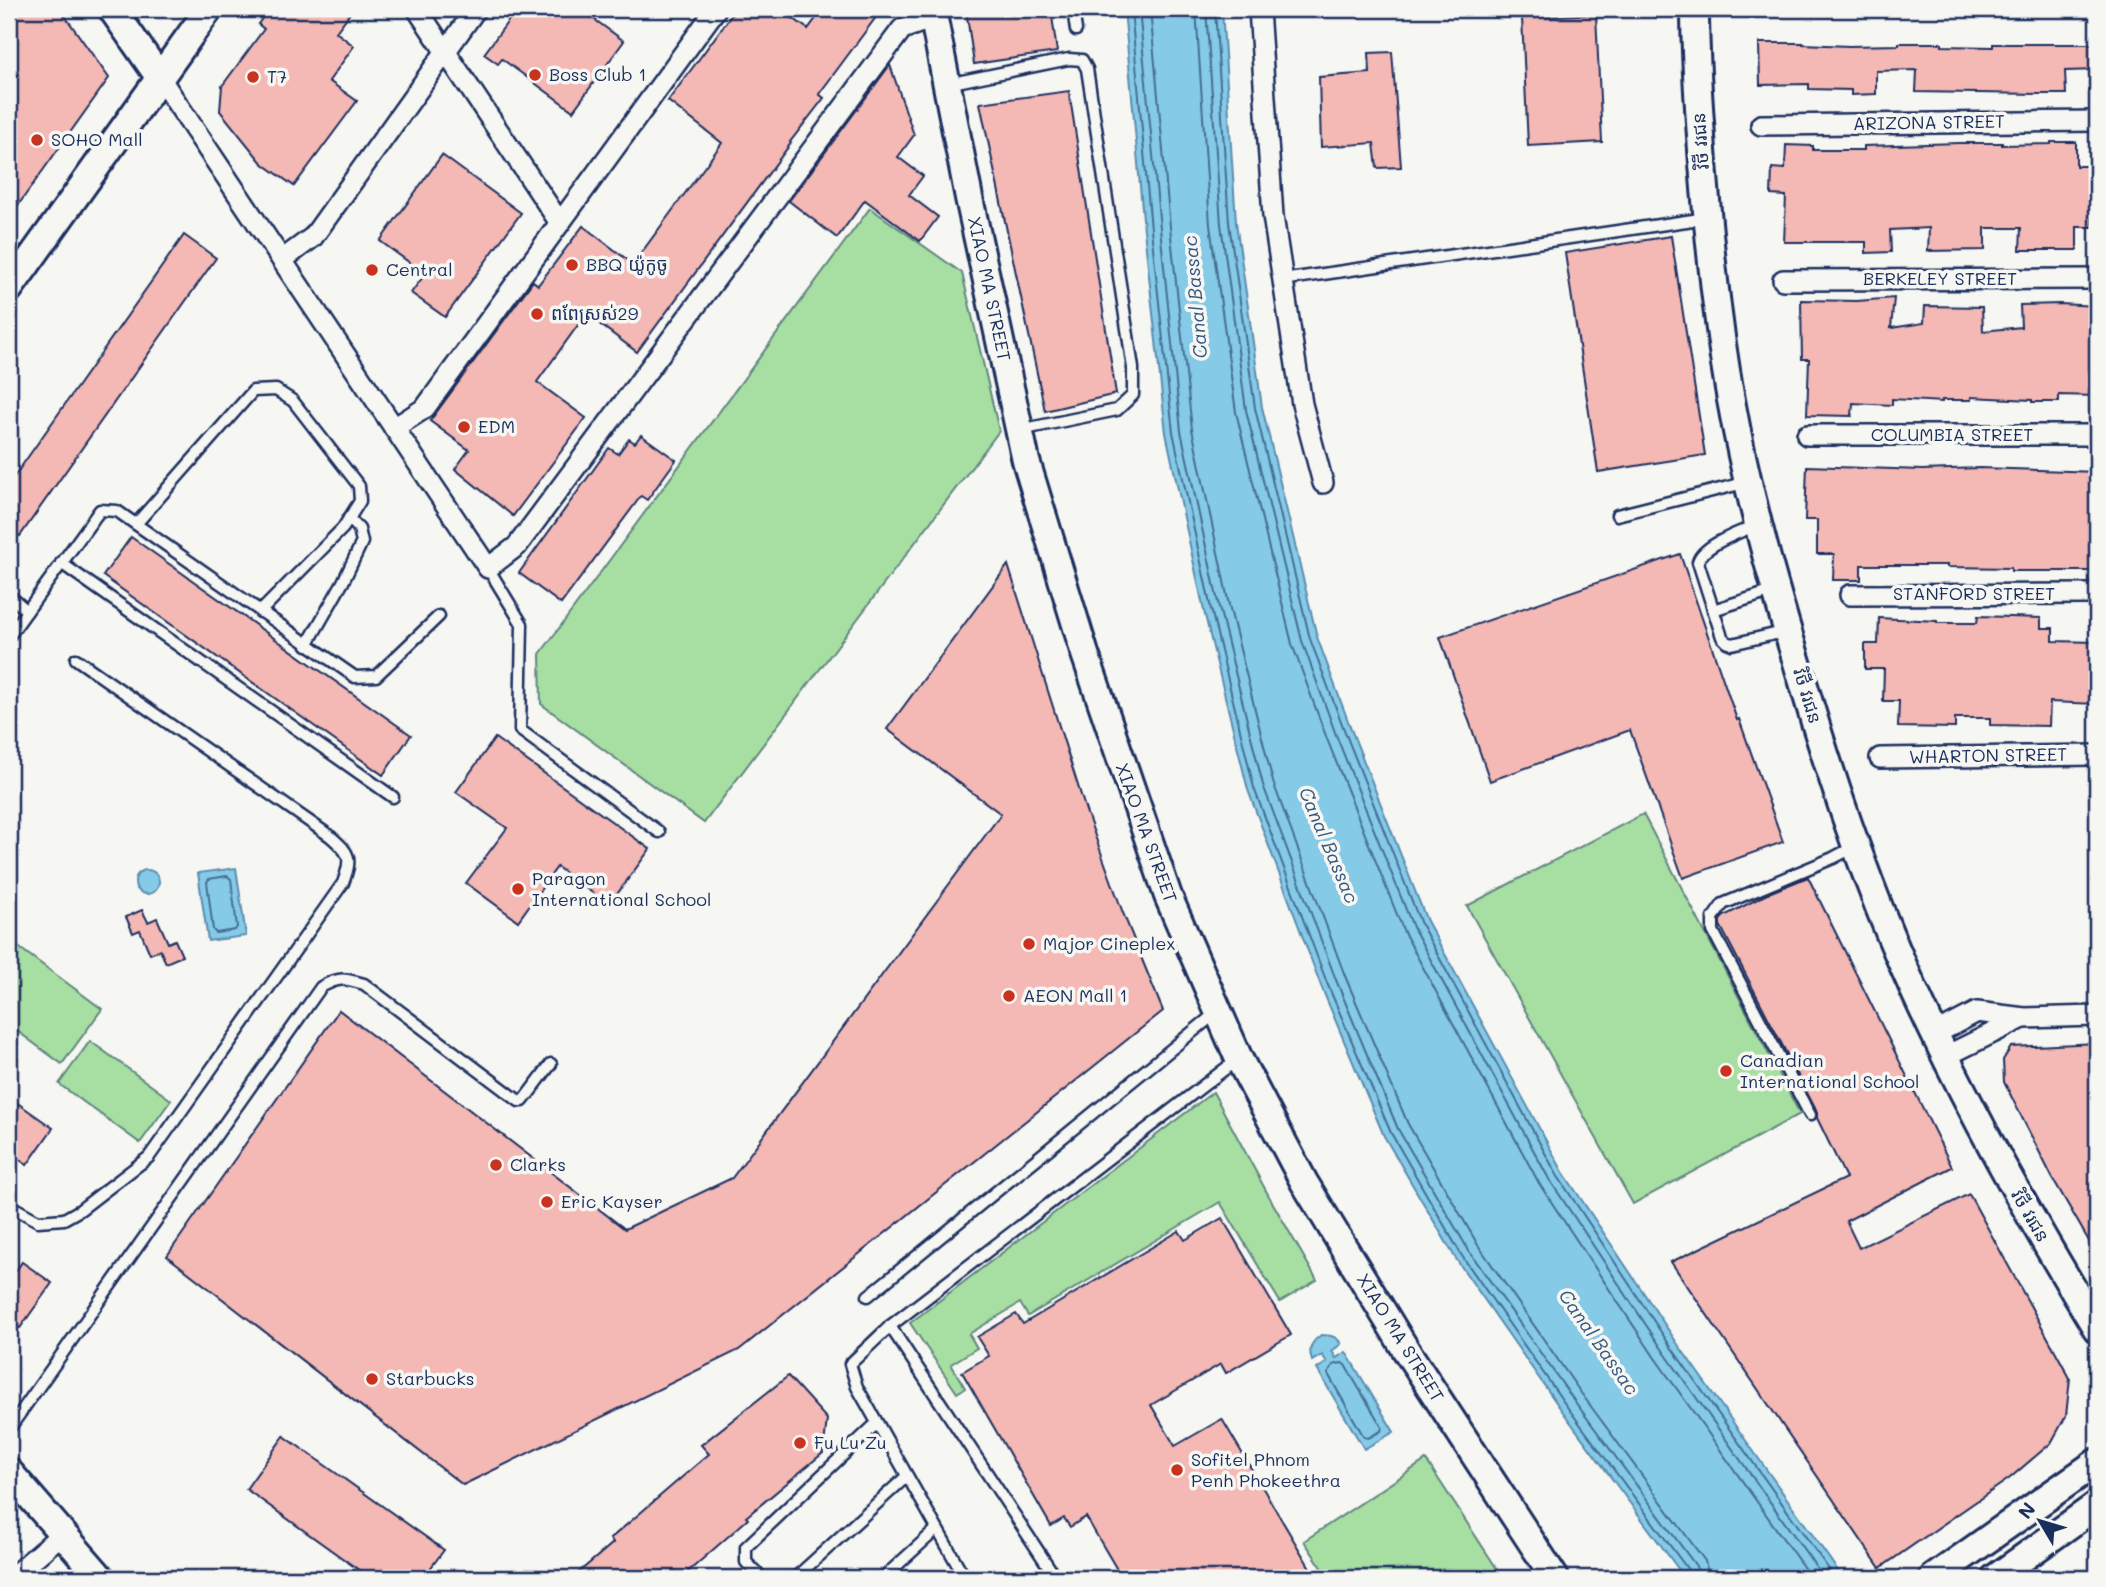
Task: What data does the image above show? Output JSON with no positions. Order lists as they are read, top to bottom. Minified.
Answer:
{"streets":{"street":["ARIZONA STREET","វិថី វរជន","BERKELEY STREET","XIAO MA STREET","COLUMBIA STREET","STANFORD STREET","WHARTON STREET"]},"water":["Canal Bassac"],"places":["Boss Club 1","T7","SOHO Mall","BBQ យ៉ូកូចូ","Central","ពពែស្រស់29","EDM","Paragon International School","Major Cineplex","AEON Mall 1","Canadian International School","Clarks","Eric Kayser","Starbucks","Fu Lu Zu","Sofitel Phnom Penh Phokeethra"],"north":"top left"}
